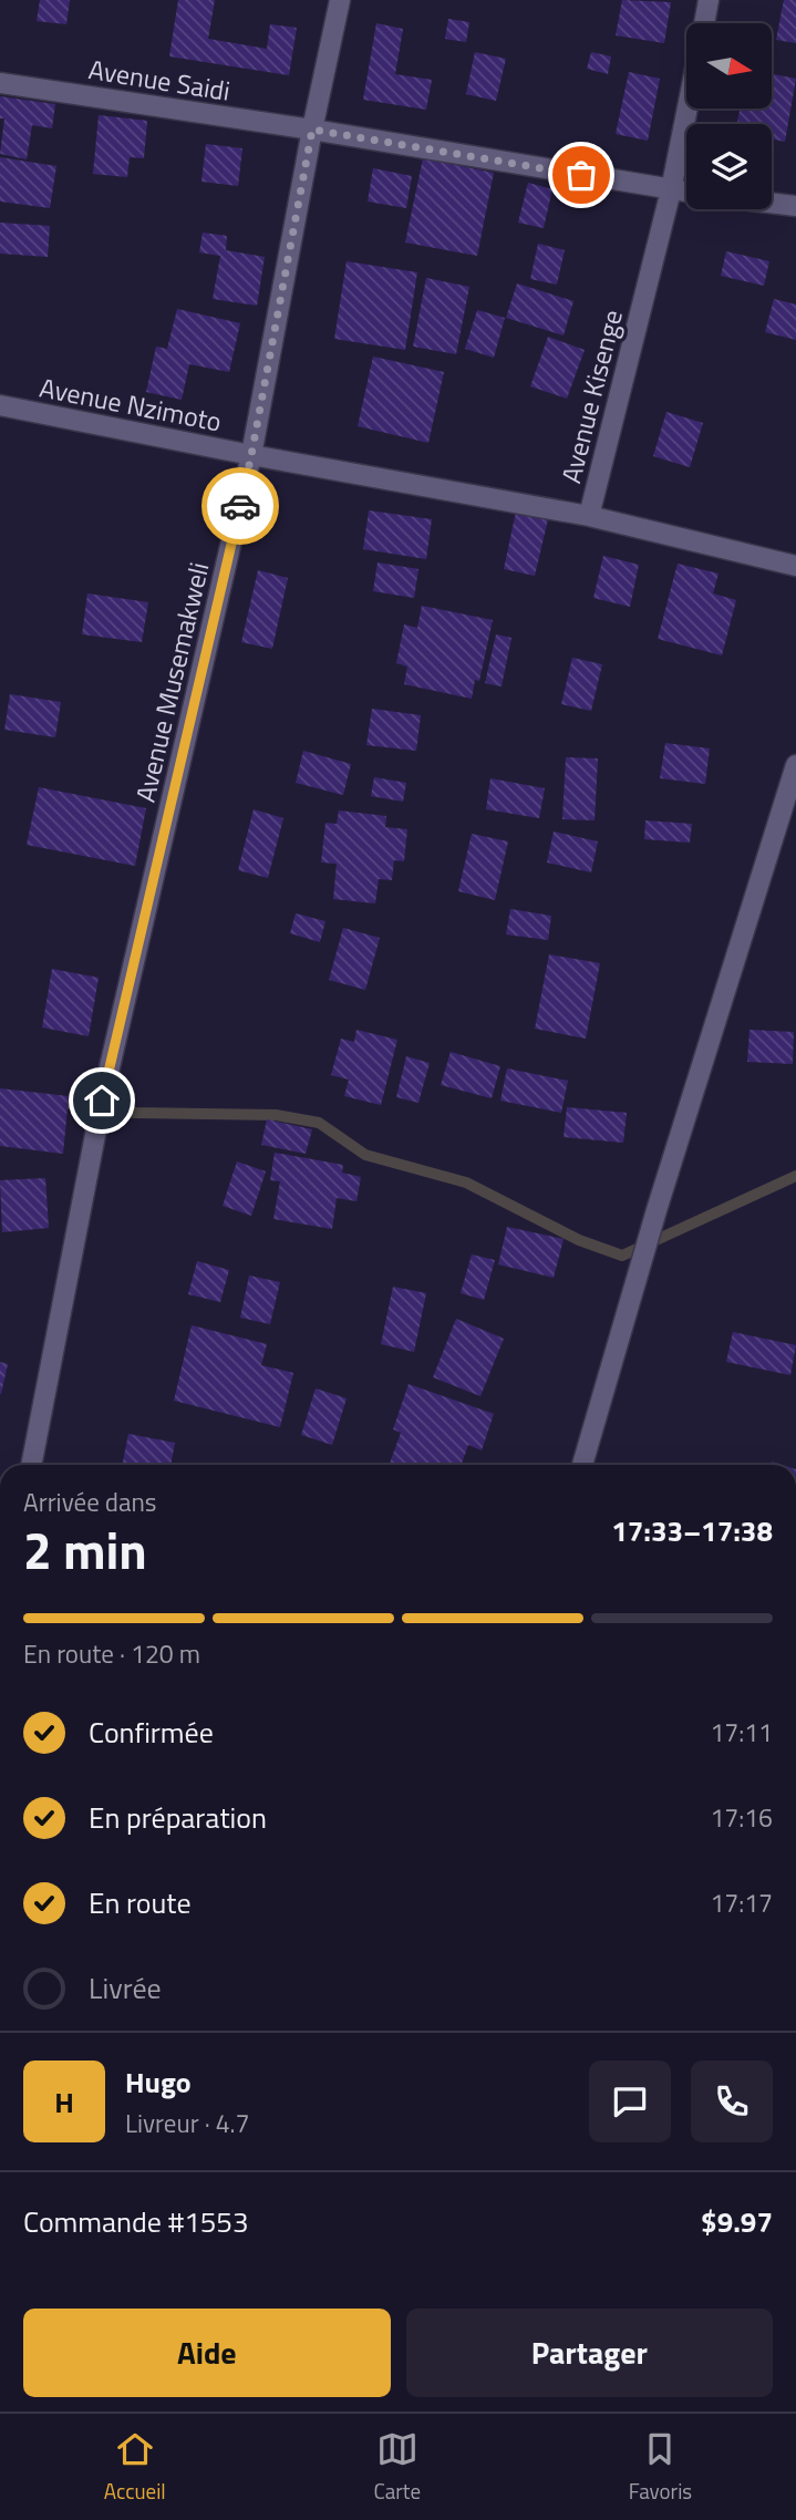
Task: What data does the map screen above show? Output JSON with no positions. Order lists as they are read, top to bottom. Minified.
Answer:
{"streets":{"street":["Avenue Saidi","Avenue Kisenge","Avenue Nzimoto","Avenue Musemakweli"]},"crossings":[["Avenue Saidi","Avenue Kisenge"],["Avenue Saidi","Avenue Musemakweli"],["Avenue Kisenge","Avenue Nzimoto"],["Avenue Kisenge","Avenue Musemakweli"],["Avenue Nzimoto","Avenue Musemakweli"]],"north":"right","page":{"heading":["2 min","Arrivée dans","17:33–17:38"],"panel":["Hugo","Livreur · 4.7","Commande #1553","$9.97"],"bar":"En route · 120 m","list":[["Confirmée","17:11"],["En préparation","17:16"],["En route","17:17"],"Livrée"],"round":"H","buttons":["Aide","Partager"],"tabs":["Accueil","Carte","Favoris"]}}
